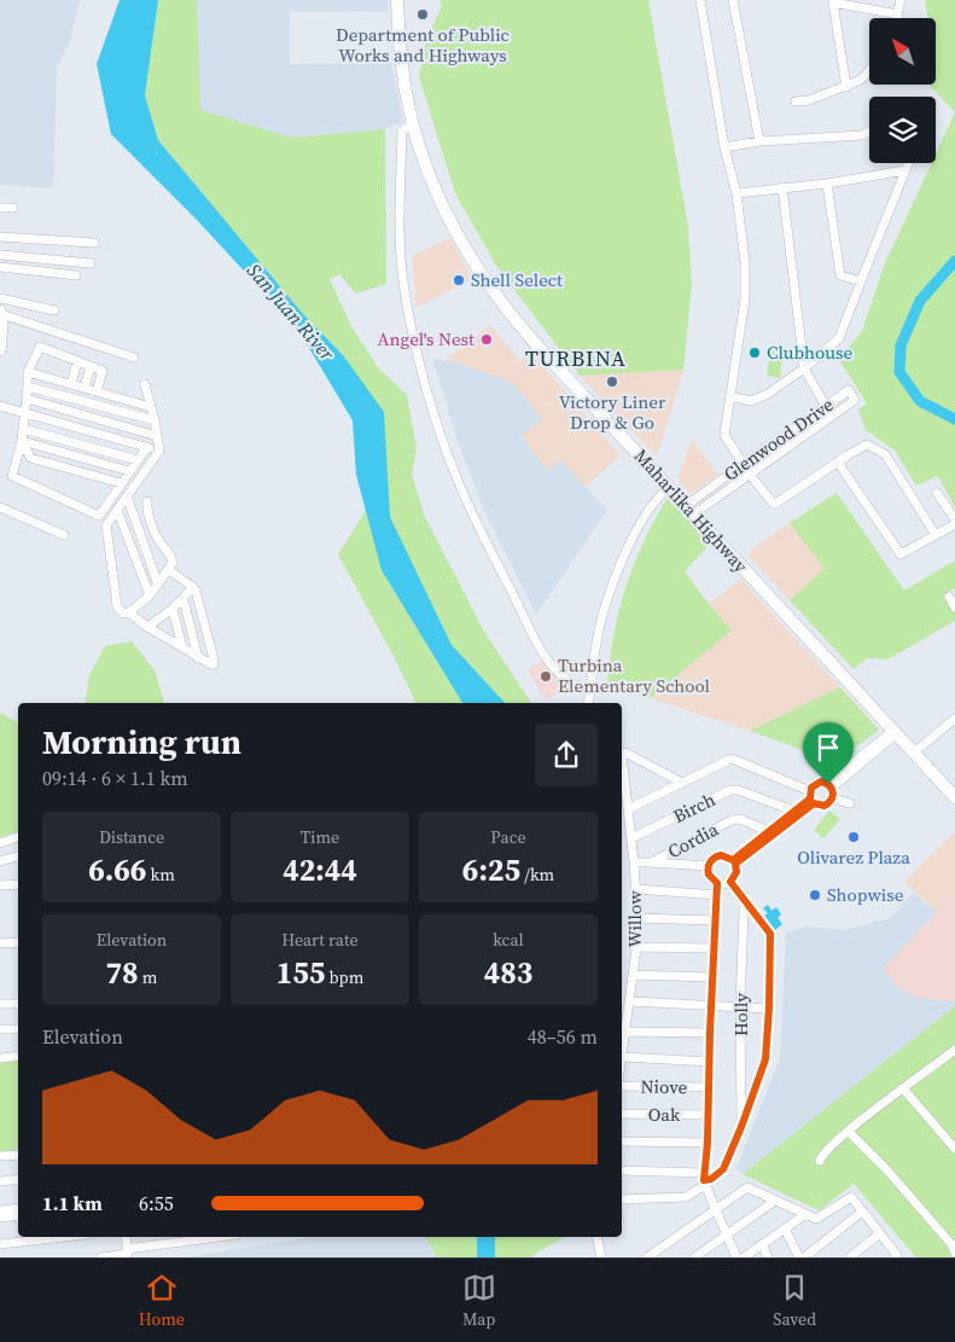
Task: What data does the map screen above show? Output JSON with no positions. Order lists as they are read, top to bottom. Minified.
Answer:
{"streets":{"highway":["Maharlika Highway"],"street":["Glenwood Drive","Birch","Cordia","Willow","Holly","Niove","Oak"]},"crossings":[["Glenwood Drive","Maharlika Highway"],["Birch","Willow"]],"districts":["TURBINA"],"water":["San Juan River"],"places":["Department of Public Works and Highways","Shell Select","Angel's Nest","Clubhouse","Victory Liner Drop & Go","Turbina Elementary School","Olivarez Plaza","Shopwise"],"north":"top left","page":{"heading":["Morning run","09:14 · 6 × 1.1 km"],"stats":[["Distance","6.66 km"],["Time","42:44"],["Pace","6:25 /km"],["Elevation","78 m"],["Heart rate","155 bpm"],["kcal","483"]],"chart":["Elevation","48–56 m"],"list":[{"name":"1.1 km","note":"6:55"}],"tabs":["Home","Map","Saved"]}}
